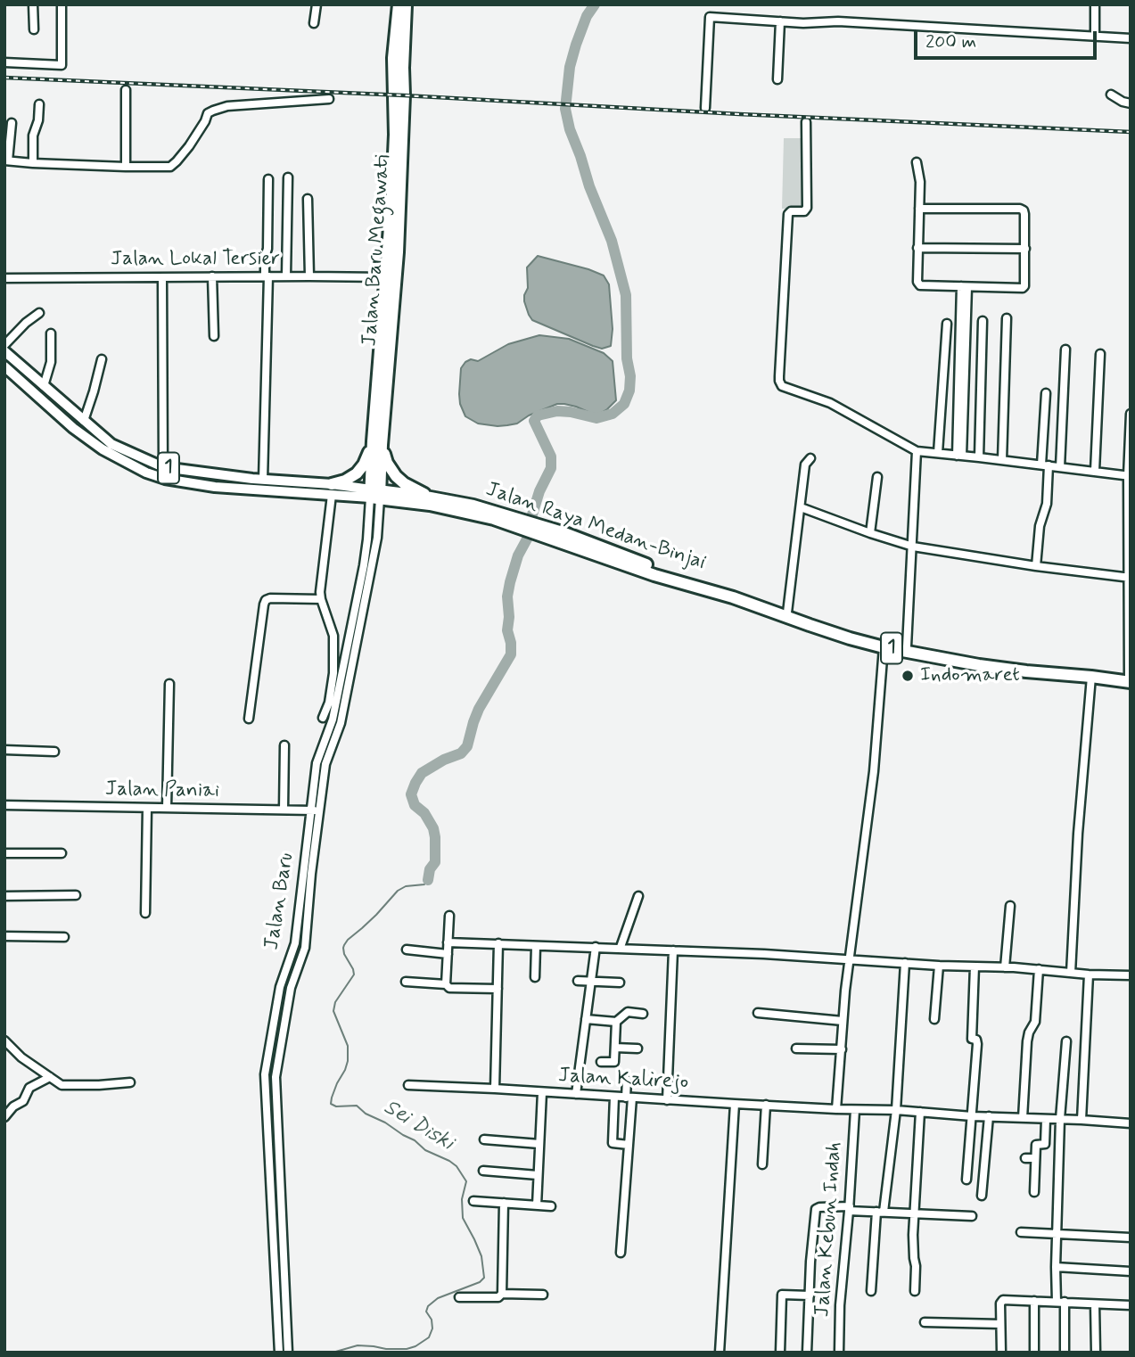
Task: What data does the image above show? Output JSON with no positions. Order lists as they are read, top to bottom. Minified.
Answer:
{"streets":{"highway":["Jalan Baru Megawati","1","Jalan Raya Medan-Binjai"],"street":["Jalan Lokal Tersier","Jalan Paniai","Jalan Baru","Jalan Kalirejo","Jalan Kebun Indah"]},"crossings":[["Jalan Baru Megawati","Jalan Lokal Tersier"],["Jalan Baru Megawati","Jalan Raya Medan-Binjai"],["Jalan Baru Megawati","Jalan Baru"],["Jalan Raya Medan-Binjai","Jalan Baru"],["Jalan Paniai","Jalan Baru"],["Jalan Kalirejo","Jalan Kebun Indah"]],"water":["Sei Diski"],"places":["Indomaret"],"scale_bar":"200 m"}
